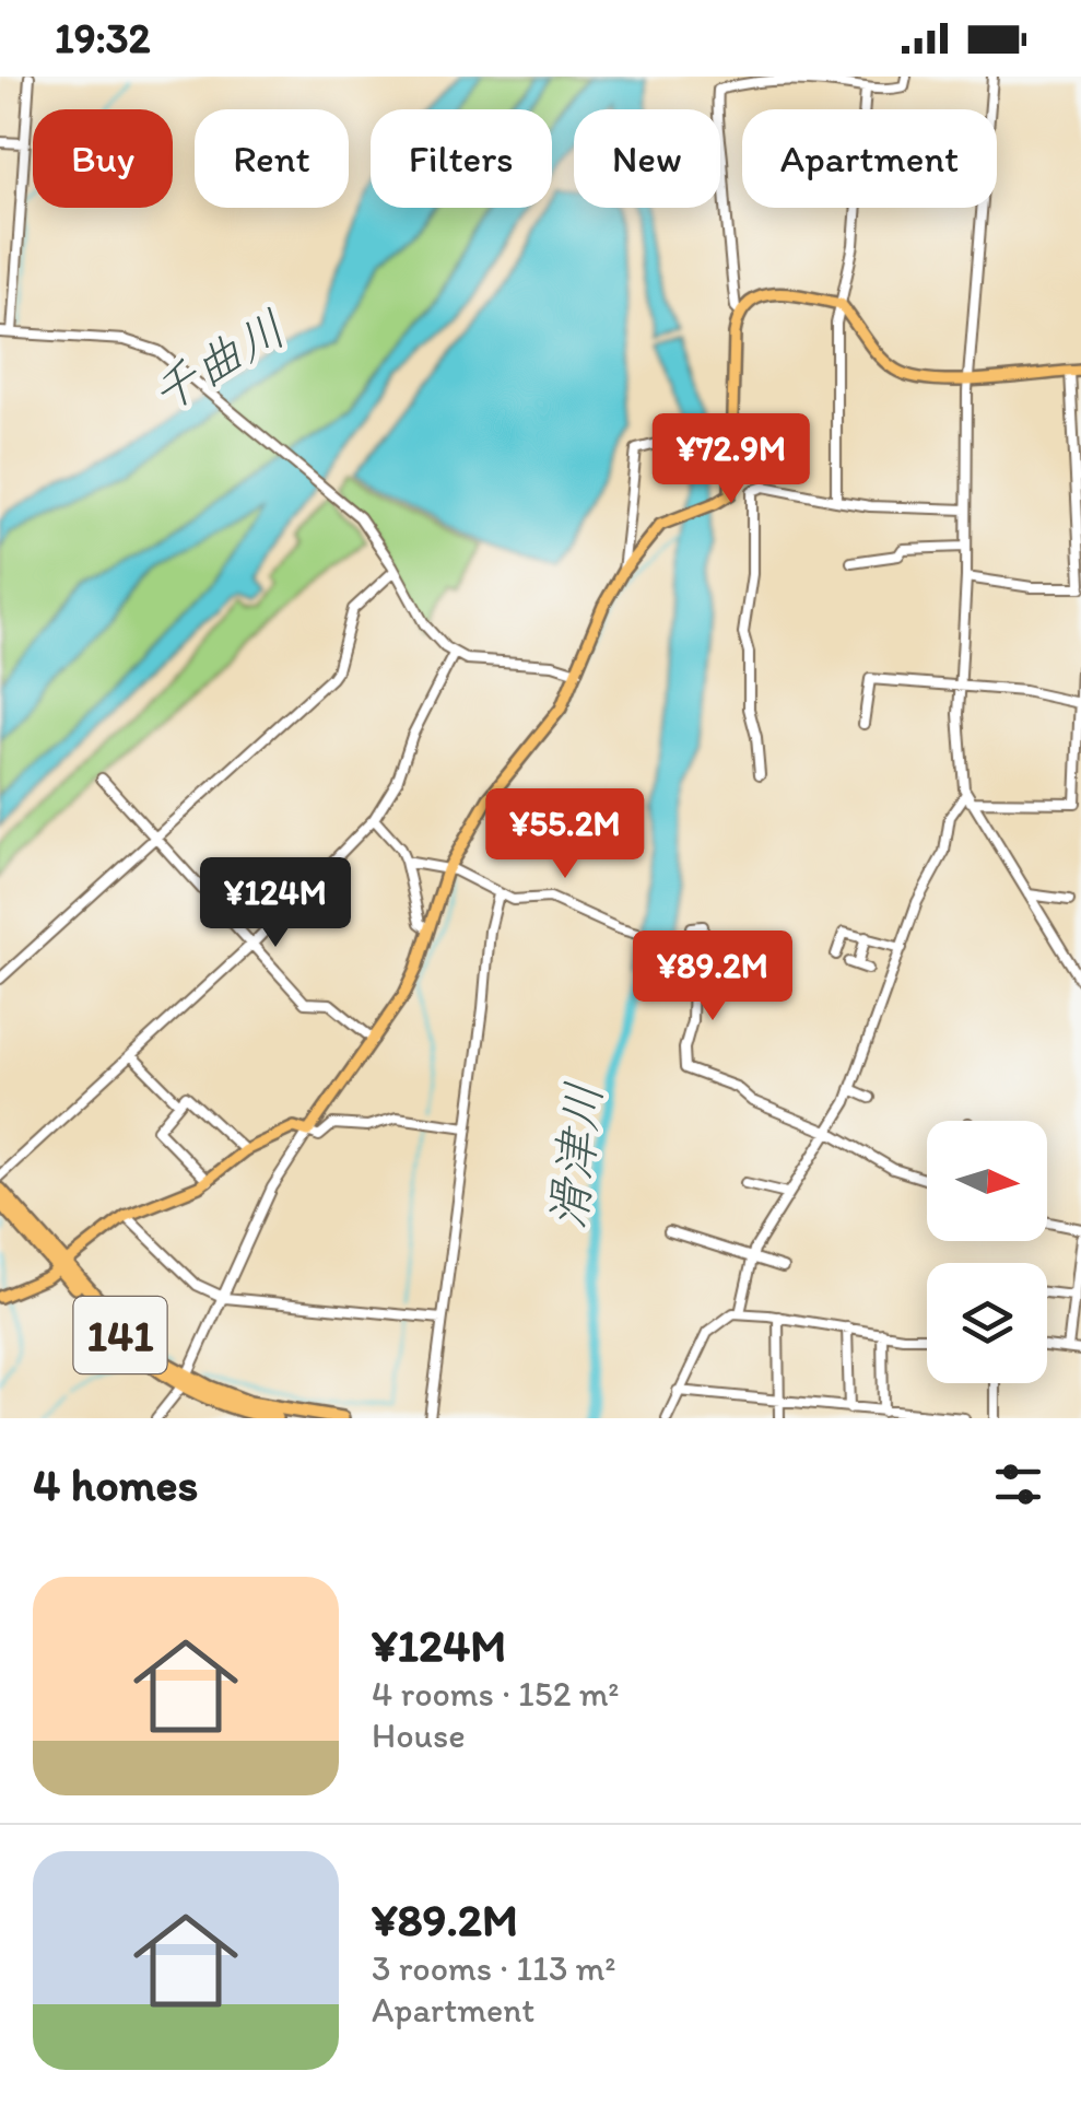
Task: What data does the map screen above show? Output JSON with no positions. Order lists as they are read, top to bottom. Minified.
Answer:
{"streets":{"highway":["141"]},"water":["千曲川","滑津川"],"north":"right","page":{"status":"19:32","chip":["Buy","Rent","Filters","New","Apartment"],"price":["¥72.9M","¥55.2M","¥124M","¥89.2M"],"heading":"4 homes","list":[{"name":"¥124M","note":"4 rooms · 152 m² · House"},{"name":"¥89.2M","note":"3 rooms · 113 m² · Apartment"}]}}
